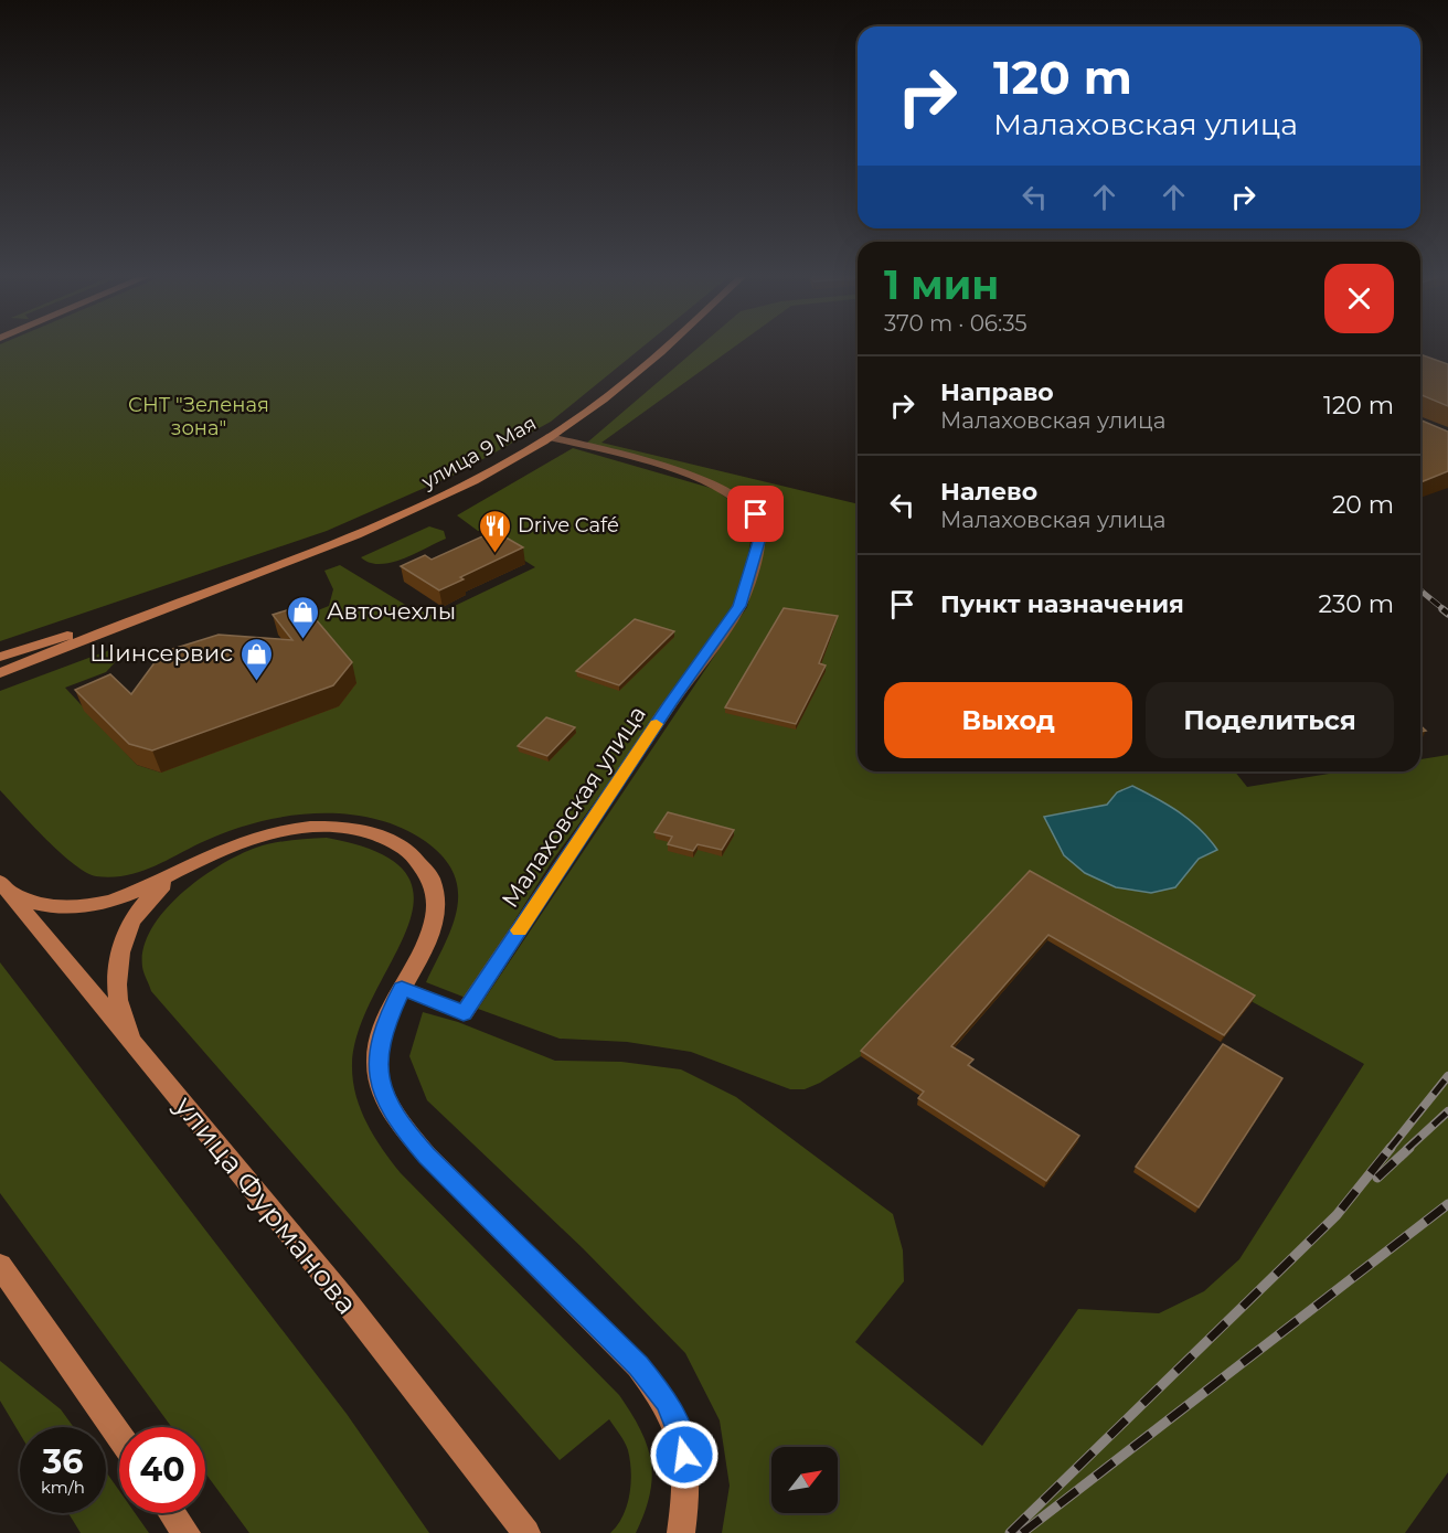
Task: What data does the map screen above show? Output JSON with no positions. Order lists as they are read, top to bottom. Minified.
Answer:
{"streets":{"main road":["улица 9 Мая","улица Фурманова"],"street":["Малаховская улица"]},"crossings":[["улица 9 Мая","Малаховская улица"]],"parks":["СНТ \"Зеленая зона\""],"places":{"restaurant":["Drive Café"],"shop":["Авточехлы","Шинсервис"]},"north":"top right","page":{"turn":["120 m","Малаховская улица"],"heading":["1 мин","370 m · 06:35"],"list":[{"name":"Направо","note":"Малаховская улица","value":"120 m"},{"name":"Налево","note":"Малаховская улица","value":"20 m"},{"name":"Пункт назначения","value":"230 m"}],"buttons":["Выход","Поделиться"],"speed":"36 km/h","limit":"40"}}
